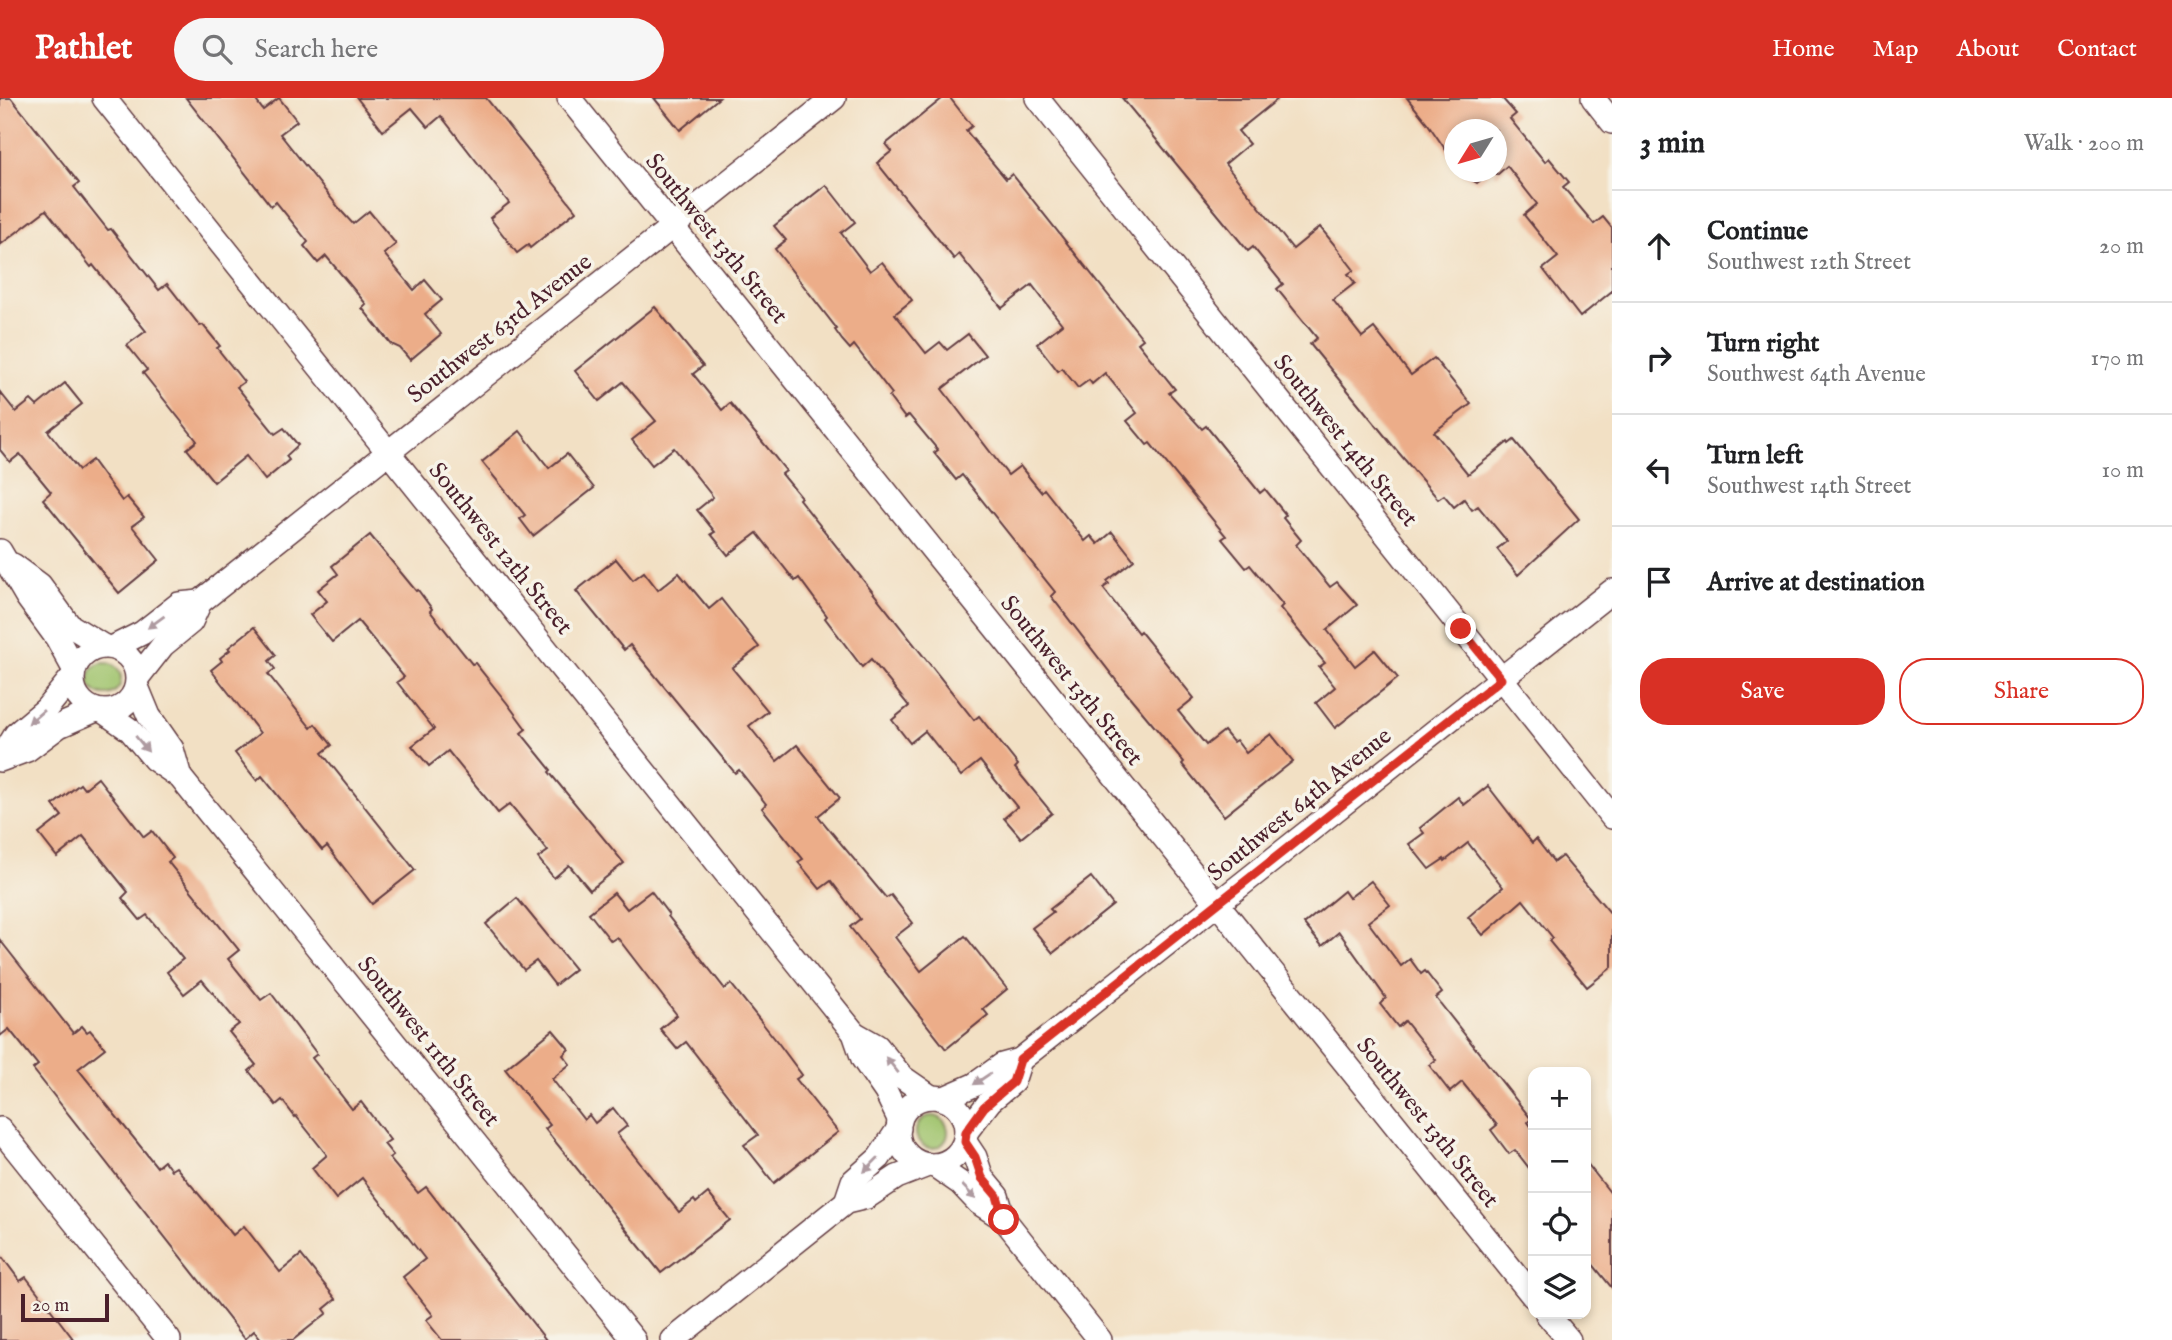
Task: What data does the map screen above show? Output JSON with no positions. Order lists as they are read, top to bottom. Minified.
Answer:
{"streets":{"street":["Southwest 13th Street","Southwest 63rd Avenue","Southwest 14th Street","Southwest 12th Street","Southwest 64th Avenue","Southwest 11th Street"]},"crossings":[["Southwest 13th Street","Southwest 63rd Avenue"],["Southwest 13th Street","Southwest 64th Avenue"],["Southwest 63rd Avenue","Southwest 12th Street"],["Southwest 63rd Avenue","Southwest 11th Street"],["Southwest 14th Street","Southwest 64th Avenue"],["Southwest 12th Street","Southwest 64th Avenue"]],"scale_bar":"20 m","north":"bottom left","page":{"header":"Pathlet","search":"Search here","nav":["Home","Map","About","Contact"],"heading":["3 min","Walk · 200 m"],"list":[["Continue","Southwest 12th Street","20 m"],["Turn right","Southwest 64th Avenue","170 m"],["Turn left","Southwest 14th Street","10 m"],"Arrive at destination"],"buttons":["Save","Share"],"map_buttons":["+","−"],"scale":"20 m"}}
